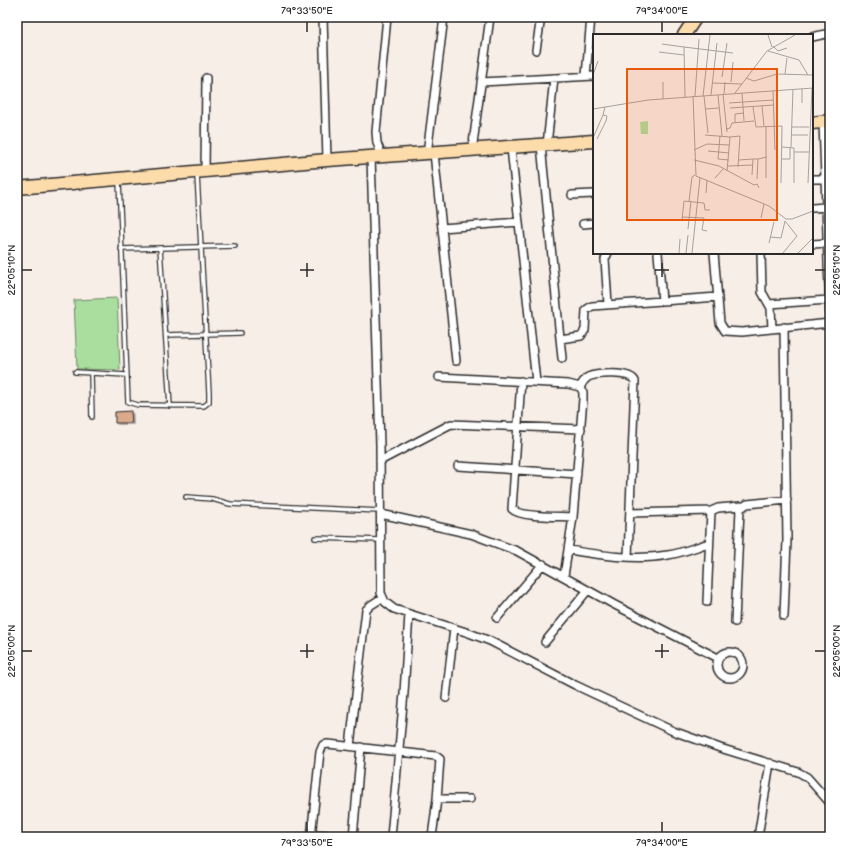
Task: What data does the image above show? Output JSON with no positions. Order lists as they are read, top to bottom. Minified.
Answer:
{"coordinates":["79°33'50\"E","79°34'00\"E","22°05'10\"N","22°05'00\"N"]}
